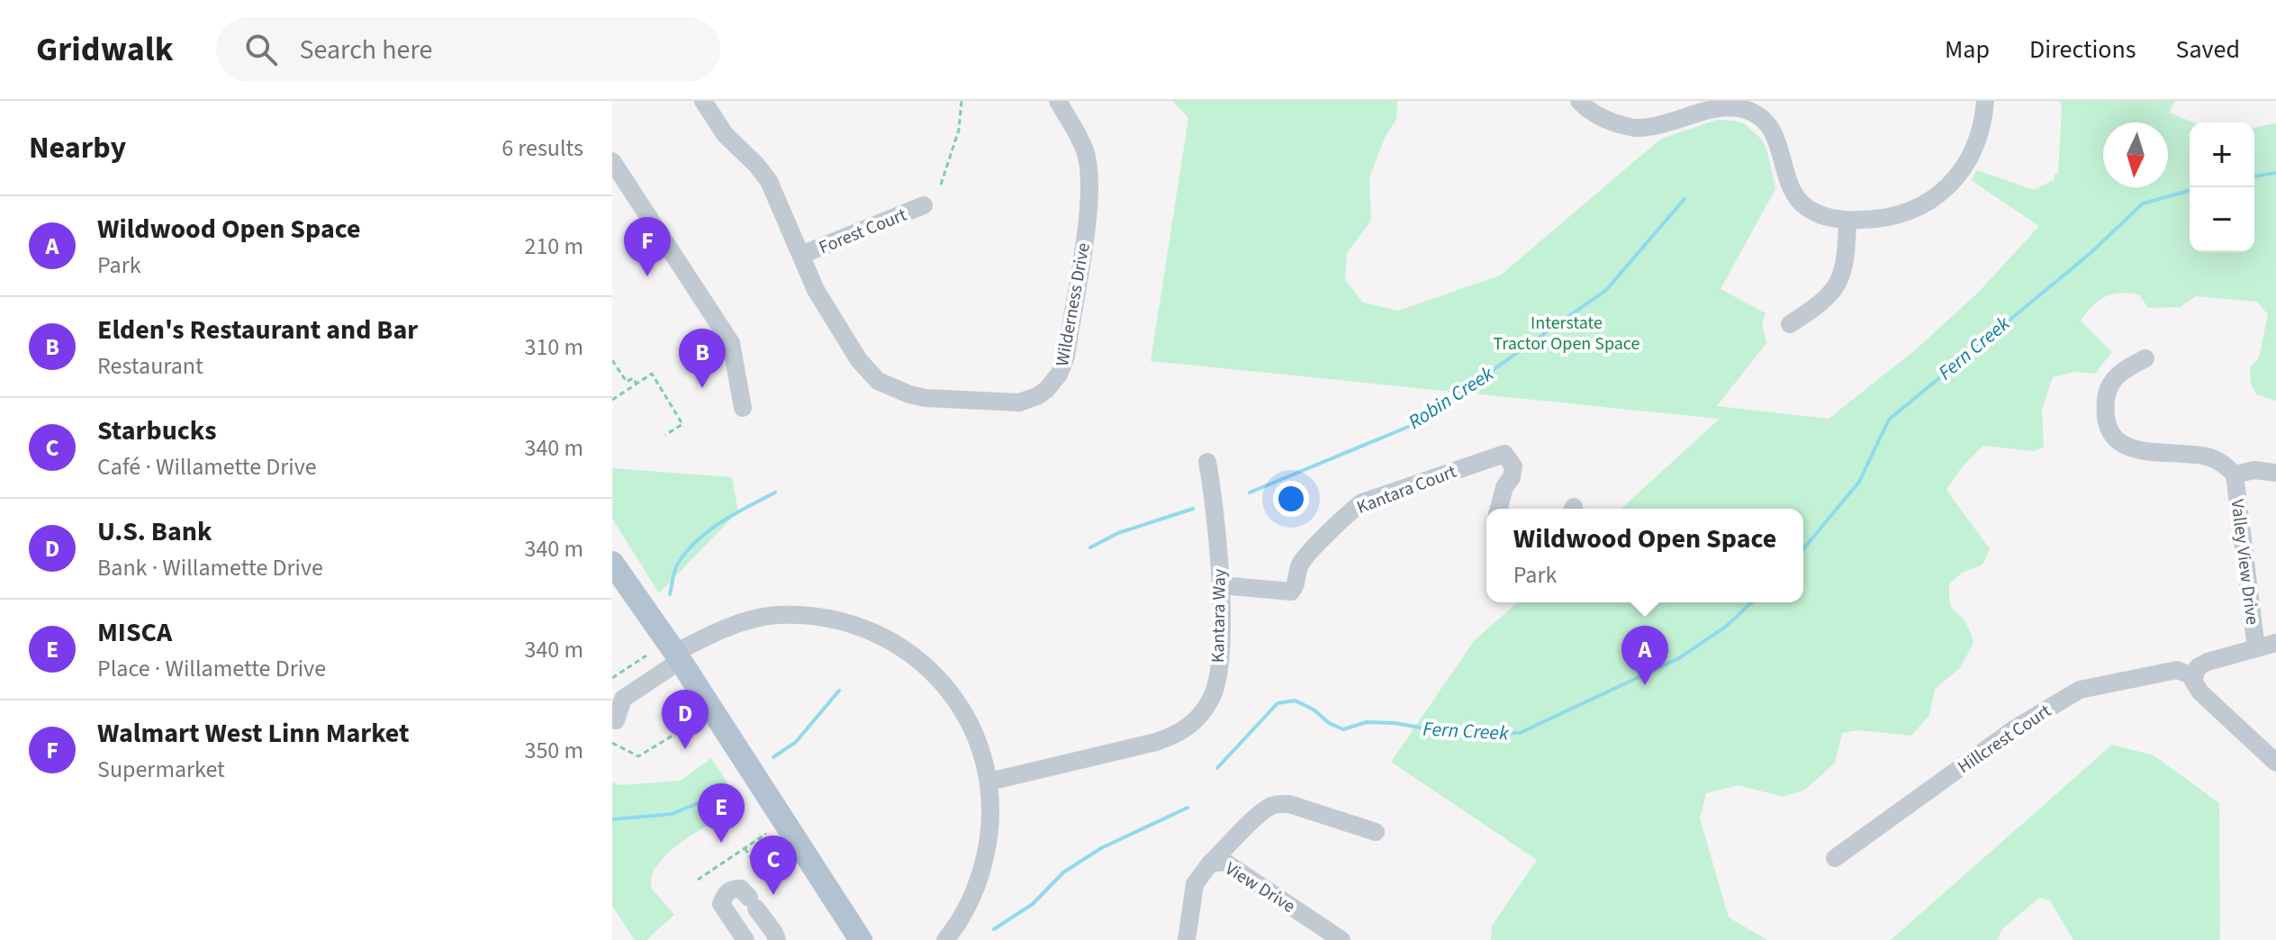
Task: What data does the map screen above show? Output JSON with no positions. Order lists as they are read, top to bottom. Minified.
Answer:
{"streets":{"street":["Forest Court","Wilderness Drive","Kantara Court","Valley View Drive","Kantara Way","Hillcrest Court","View Drive"]},"crossings":[["Forest Court","Wilderness Drive"],["Kantara Court","Kantara Way"]],"water":["Fern Creek","Robin Creek"],"parks":["Interstate Tractor Open Space"],"north":"bottom","page":{"header":"Gridwalk","search":"Search here","nav":["Map","Directions","Saved"],"heading":["Nearby","6 results"],"map_buttons":["+","−"],"list":[{"mark":"A","name":"Wildwood Open Space","note":"Park","value":"210 m"},{"mark":"B","name":"Elden's Restaurant and Bar","note":"Restaurant","value":"310 m"},{"mark":"C","name":"Starbucks","note":"Café · Willamette Drive","value":"340 m"},{"mark":"D","name":"U.S. Bank","note":"Bank · Willamette Drive","value":"340 m"},{"mark":"E","name":"MISCA","note":"Place · Willamette Drive","value":"340 m"},{"mark":"F","name":"Walmart West Linn Market","note":"Supermarket","value":"350 m"}],"pins":["F","B","A","D","E","C"],"popup":["Wildwood Open Space","Park"]}}
